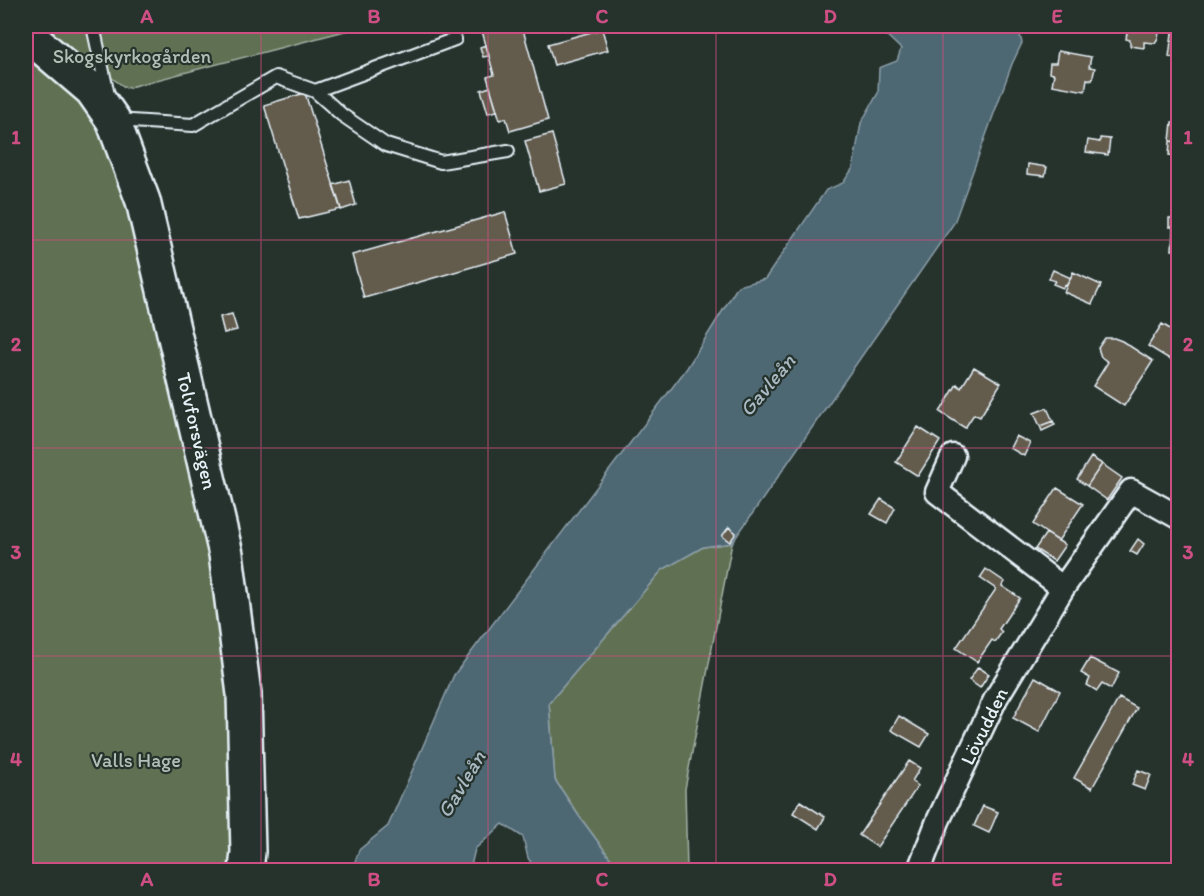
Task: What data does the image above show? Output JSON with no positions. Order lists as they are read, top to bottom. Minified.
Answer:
{"streets":{"street":["Tolvforsvägen","Lövudden"]},"water":["Gavleån"],"parks":["Skogskyrkogården","Valls Hage"],"grid":{"columns":["A","B","C","D","E"],"rows":["1","2","3","4"]}}
